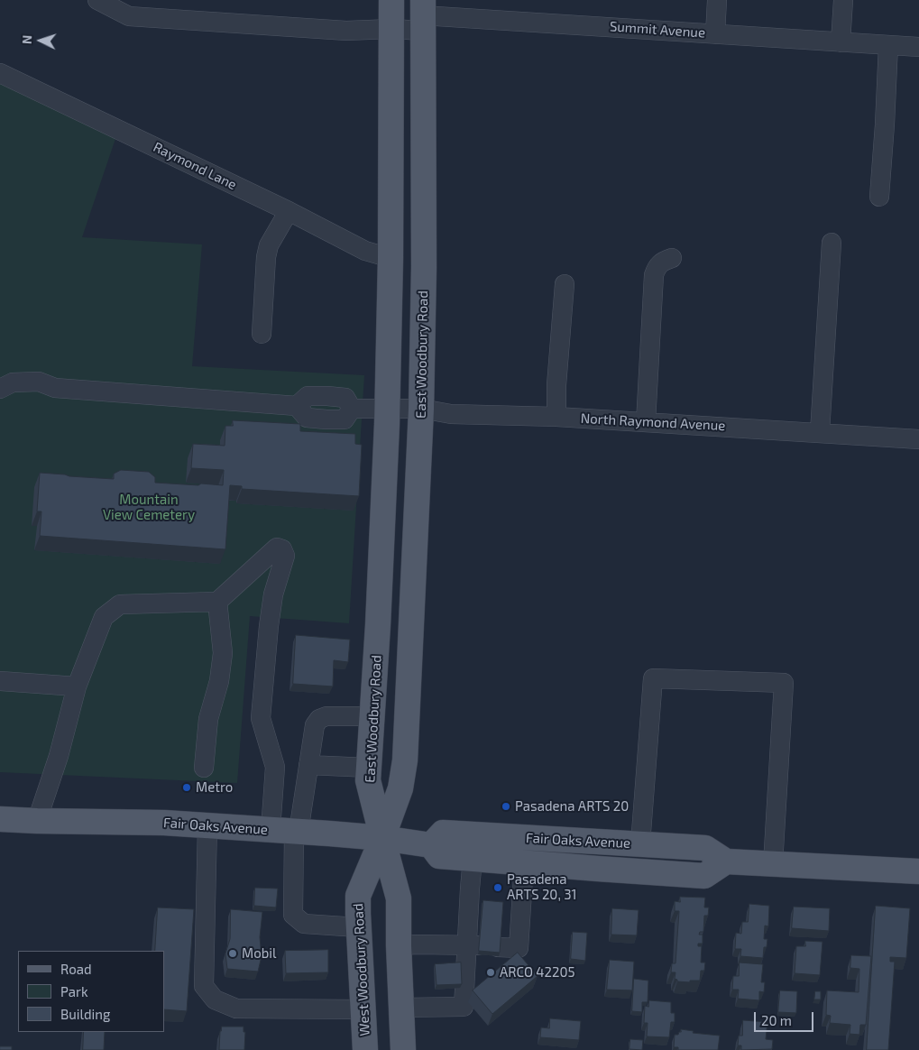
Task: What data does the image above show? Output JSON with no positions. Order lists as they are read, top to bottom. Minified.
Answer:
{"streets":{"main road":["East Woodbury Road","Fair Oaks Avenue","West Woodbury Road"],"street":["Summit Avenue","Raymond Lane","North Raymond Avenue"]},"crossings":[["Summit Avenue","East Woodbury Road"],["Raymond Lane","East Woodbury Road"],["East Woodbury Road","North Raymond Avenue"],["East Woodbury Road","Fair Oaks Avenue"],["East Woodbury Road","West Woodbury Road"],["Fair Oaks Avenue","West Woodbury Road"]],"parks":["Mountain View Cemetery"],"places":["Metro","Pasadena ARTS 20","Pasadena ARTS 20, 31","Mobil","ARCO 42205"],"legend":["Road","Park","Building"],"scale_bar":"20 m","north":"left"}
